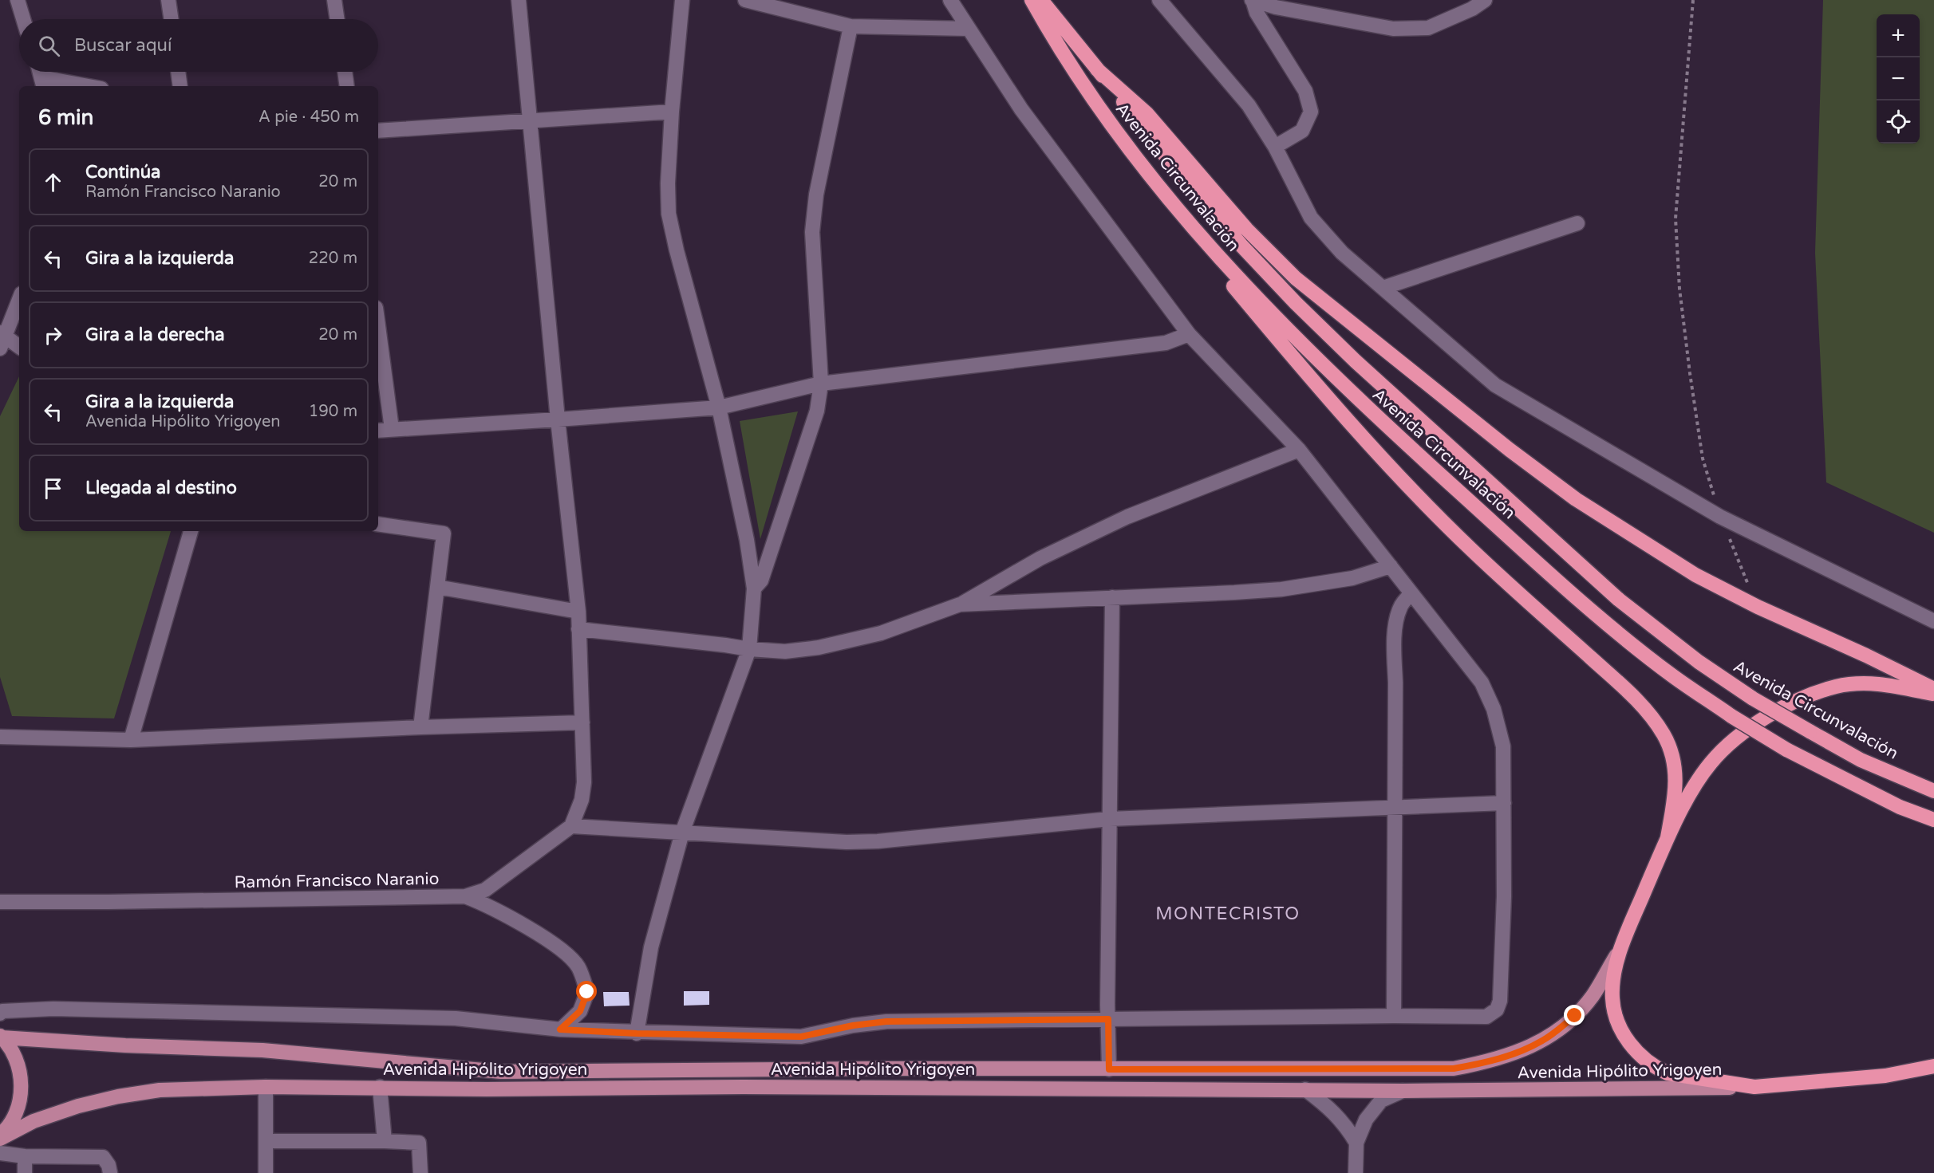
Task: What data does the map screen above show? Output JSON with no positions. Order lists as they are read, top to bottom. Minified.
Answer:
{"streets":{"highway":["Avenida Circunvalación"],"main road":["Avenida Hipólito Yrigoyen"],"street":["Ramón Francisco Naranio"]},"districts":["MONTECRISTO"],"page":{"map_buttons":["+","−"],"search":"Buscar aquí","heading":["6 min","A pie · 450 m"],"list":[["Continúa","Ramón Francisco Naranio","20 m"],["Gira a la izquierda","220 m"],["Gira a la derecha","20 m"],["Gira a la izquierda","Avenida Hipólito Yrigoyen","190 m"],"Llegada al destino"]}}
